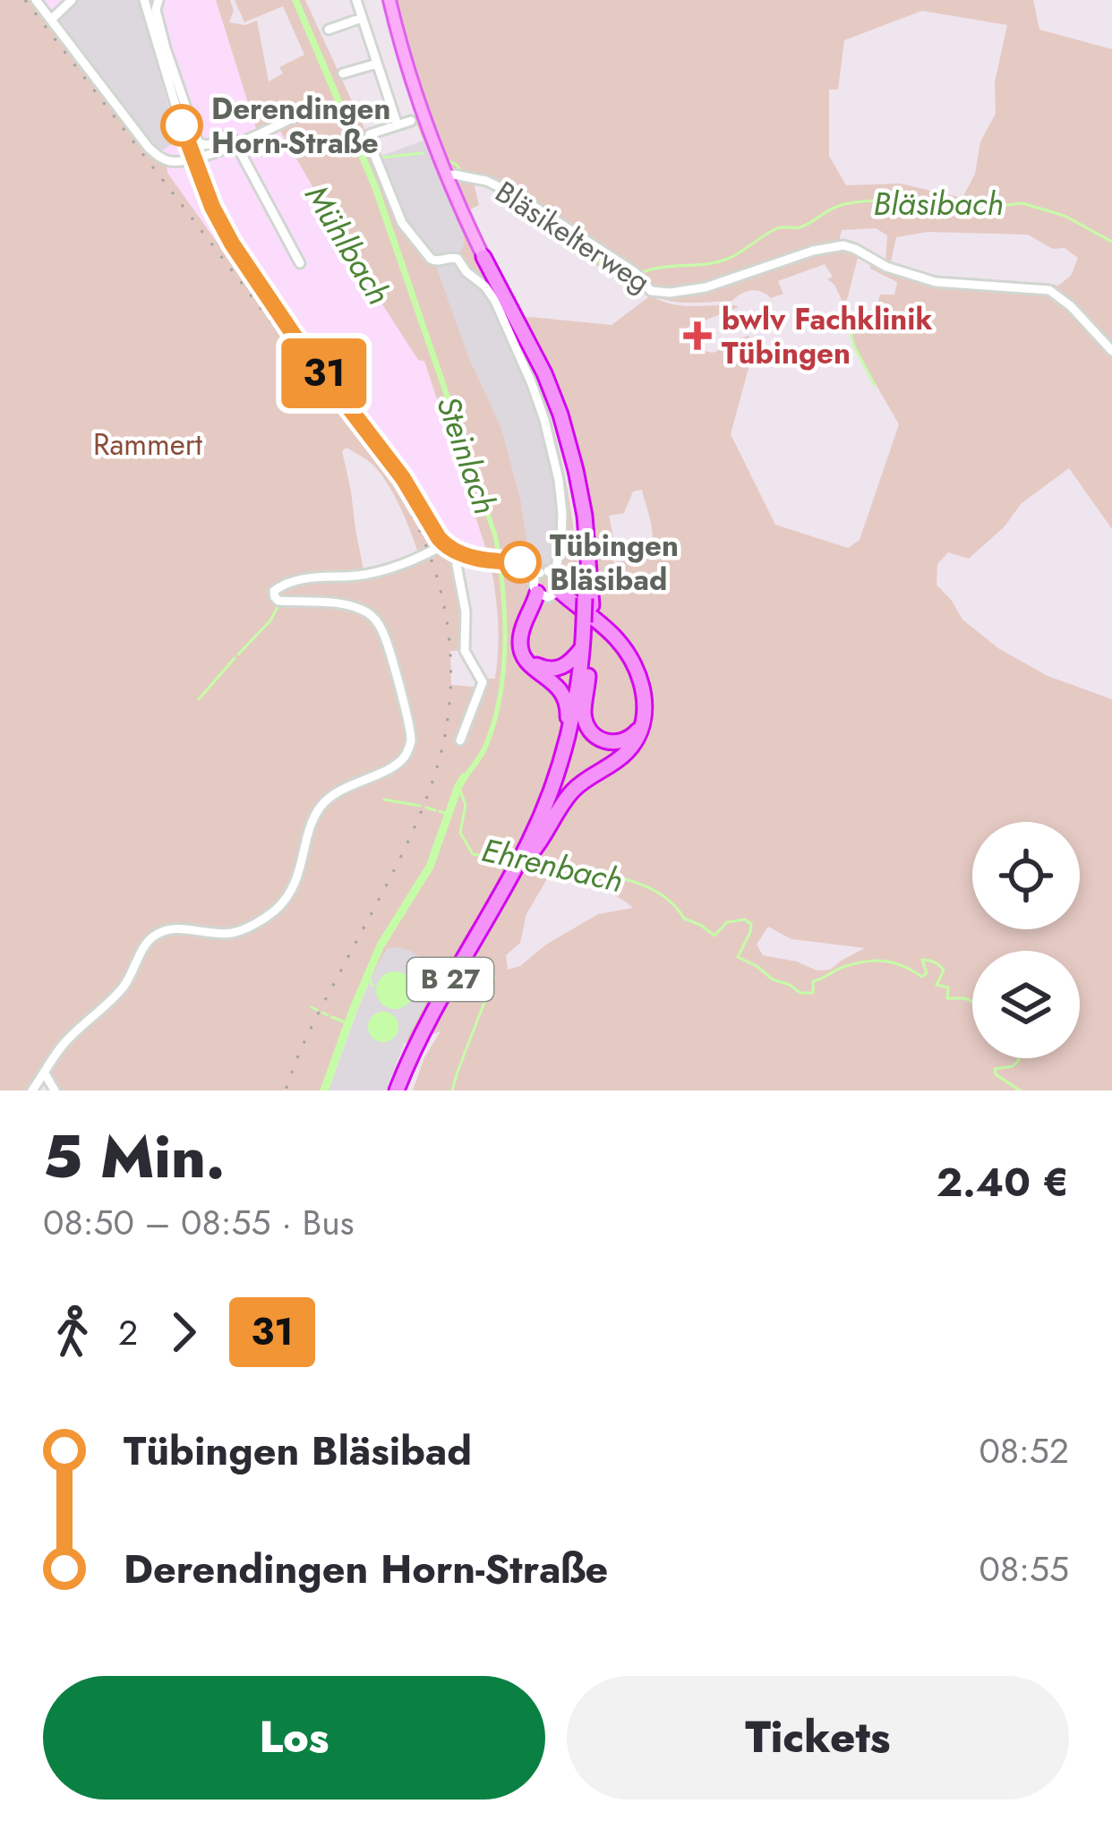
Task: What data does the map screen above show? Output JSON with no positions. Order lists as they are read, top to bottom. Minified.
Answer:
{"streets":{"highway":["B 27"],"street":["Bläsikelterweg"]},"crossings":[["Bläsikelterweg","B 27"]],"water":["Bläsibach","Mühlbach","Steinlach","Ehrenbach"],"parks":["Rammert"],"places":{"other":["Derendingen Horn-Straße","Tübingen Bläsibad"],"health":["bwlv Fachklinik Tübingen"]},"lines":["bus line 31"],"page":{"on_map":"31","heading":["5 Min.","08:50 – 08:55 · Bus","2.40 €"],"legs":["2","31"],"list":[{"name":"Tübingen Bläsibad","value":"08:52"},{"name":"Derendingen Horn-Straße","value":"08:55"}],"buttons":["Los","Tickets"]}}
